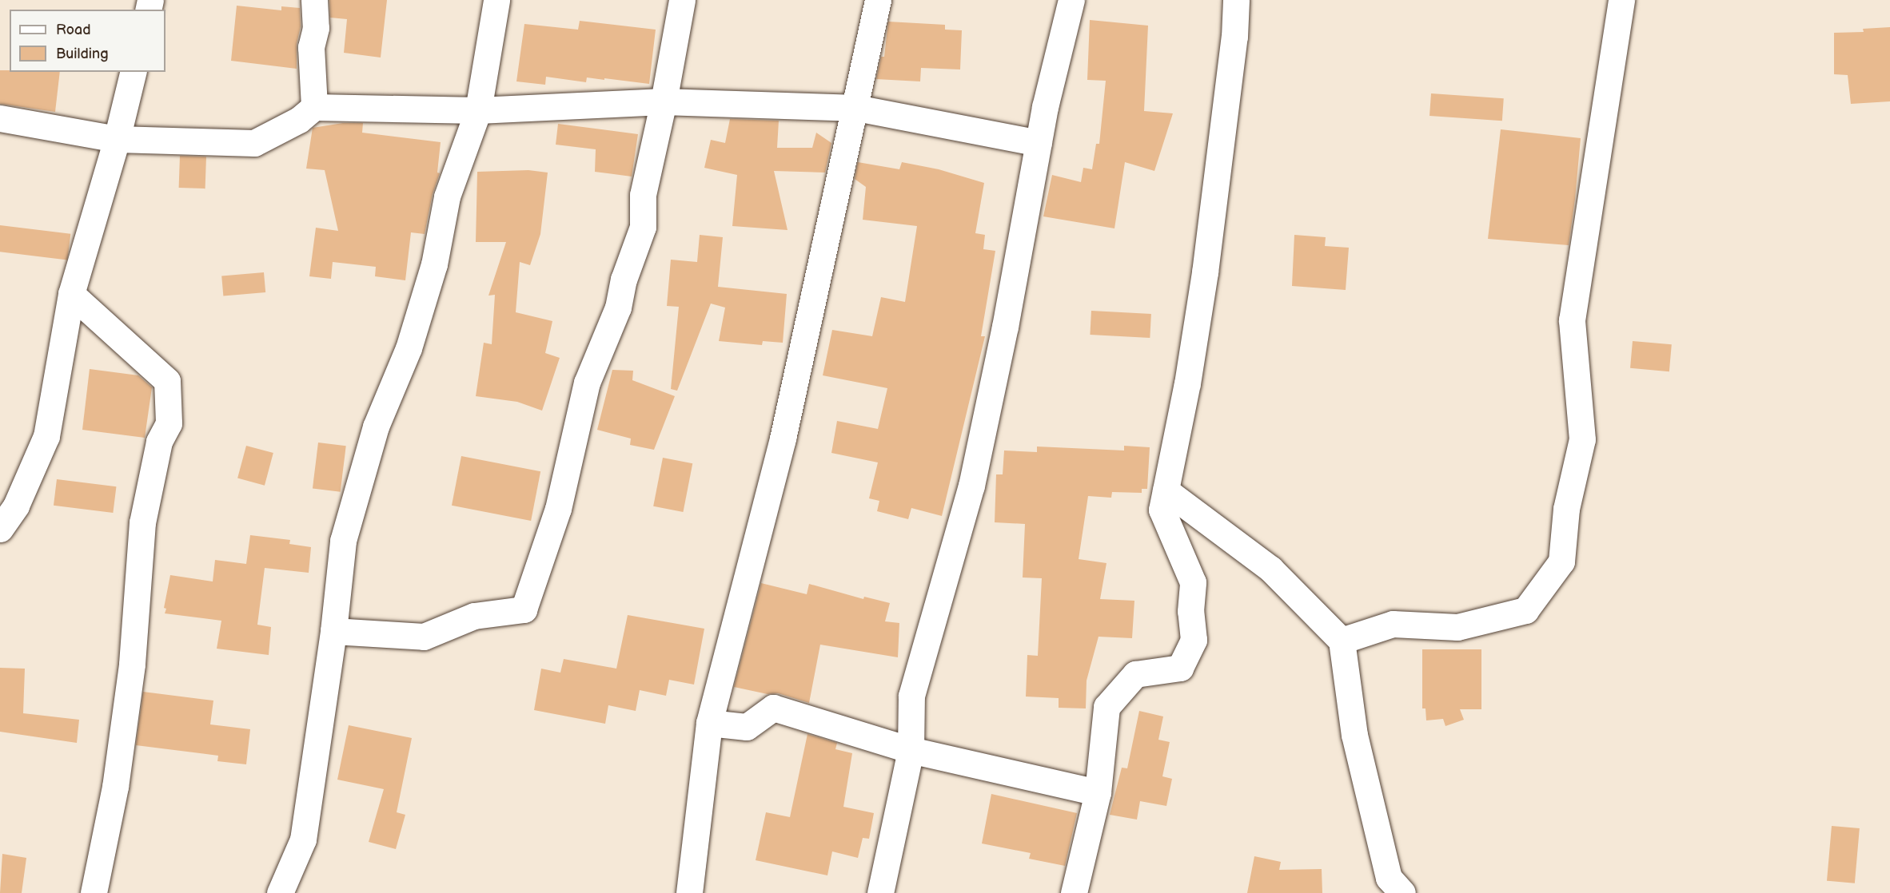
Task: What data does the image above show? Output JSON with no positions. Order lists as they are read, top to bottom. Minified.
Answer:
{"legend":["Road","Building"]}
